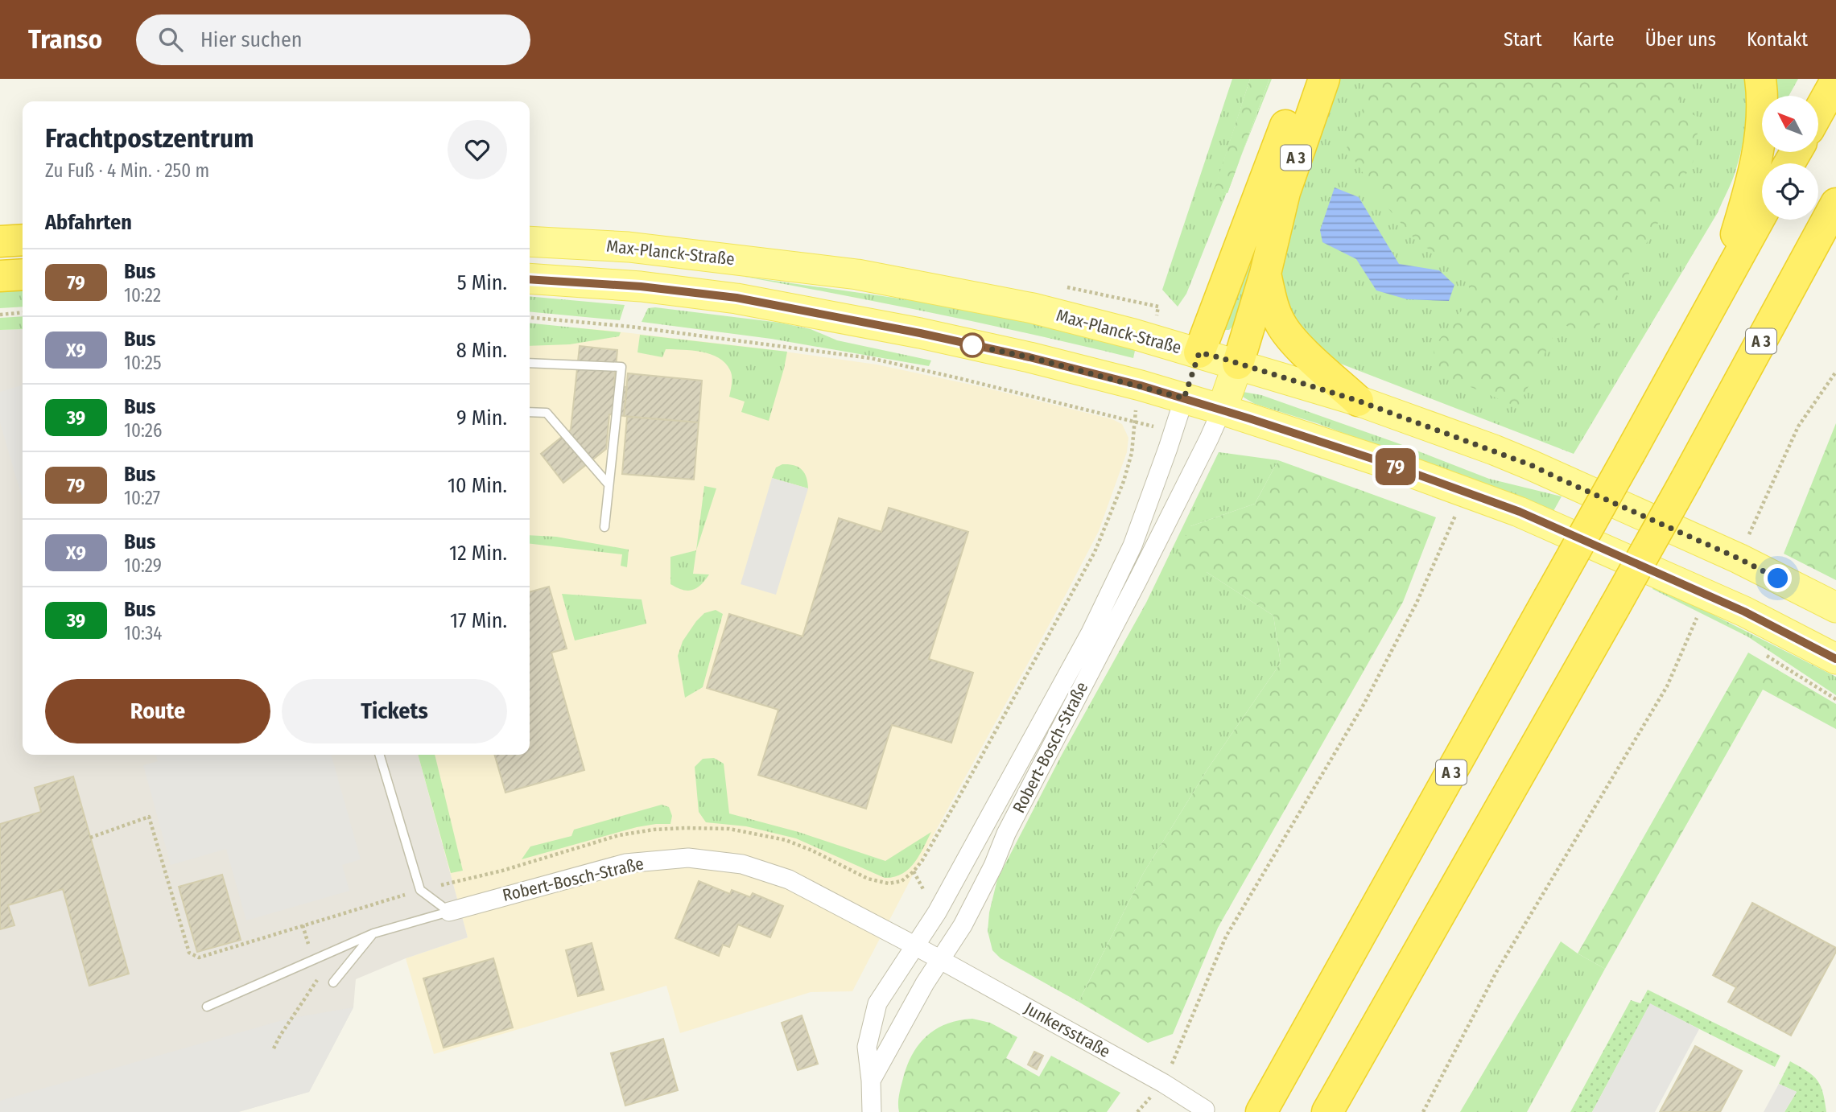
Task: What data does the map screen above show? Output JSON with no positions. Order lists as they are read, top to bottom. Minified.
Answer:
{"streets":{"highway":["A 3"],"main road":["Max-Planck-Straße"],"street":["Robert-Bosch-Straße","Junkersstraße"]},"crossings":[["A 3","Max-Planck-Straße"],["Robert-Bosch-Straße","Junkersstraße"]],"lines":["bus line 79"],"north":"top left","page":{"header":"Transo","search":"Hier suchen","nav":["Start","Karte","Über uns","Kontakt"],"on_map":"79","heading":[["Frachtpostzentrum","Zu Fuß · 4 Min. · 250 m"],"Abfahrten"],"list":[{"mark":"79","name":"Bus","note":"10:22","value":"5 Min."},{"mark":"X9","name":"Bus","note":"10:25","value":"8 Min."},{"mark":"39","name":"Bus","note":"10:26","value":"9 Min."},{"mark":"79","name":"Bus","note":"10:27","value":"10 Min."},{"mark":"X9","name":"Bus","note":"10:29","value":"12 Min."},{"mark":"39","name":"Bus","note":"10:34","value":"17 Min."}],"buttons":["Route","Tickets"]}}
